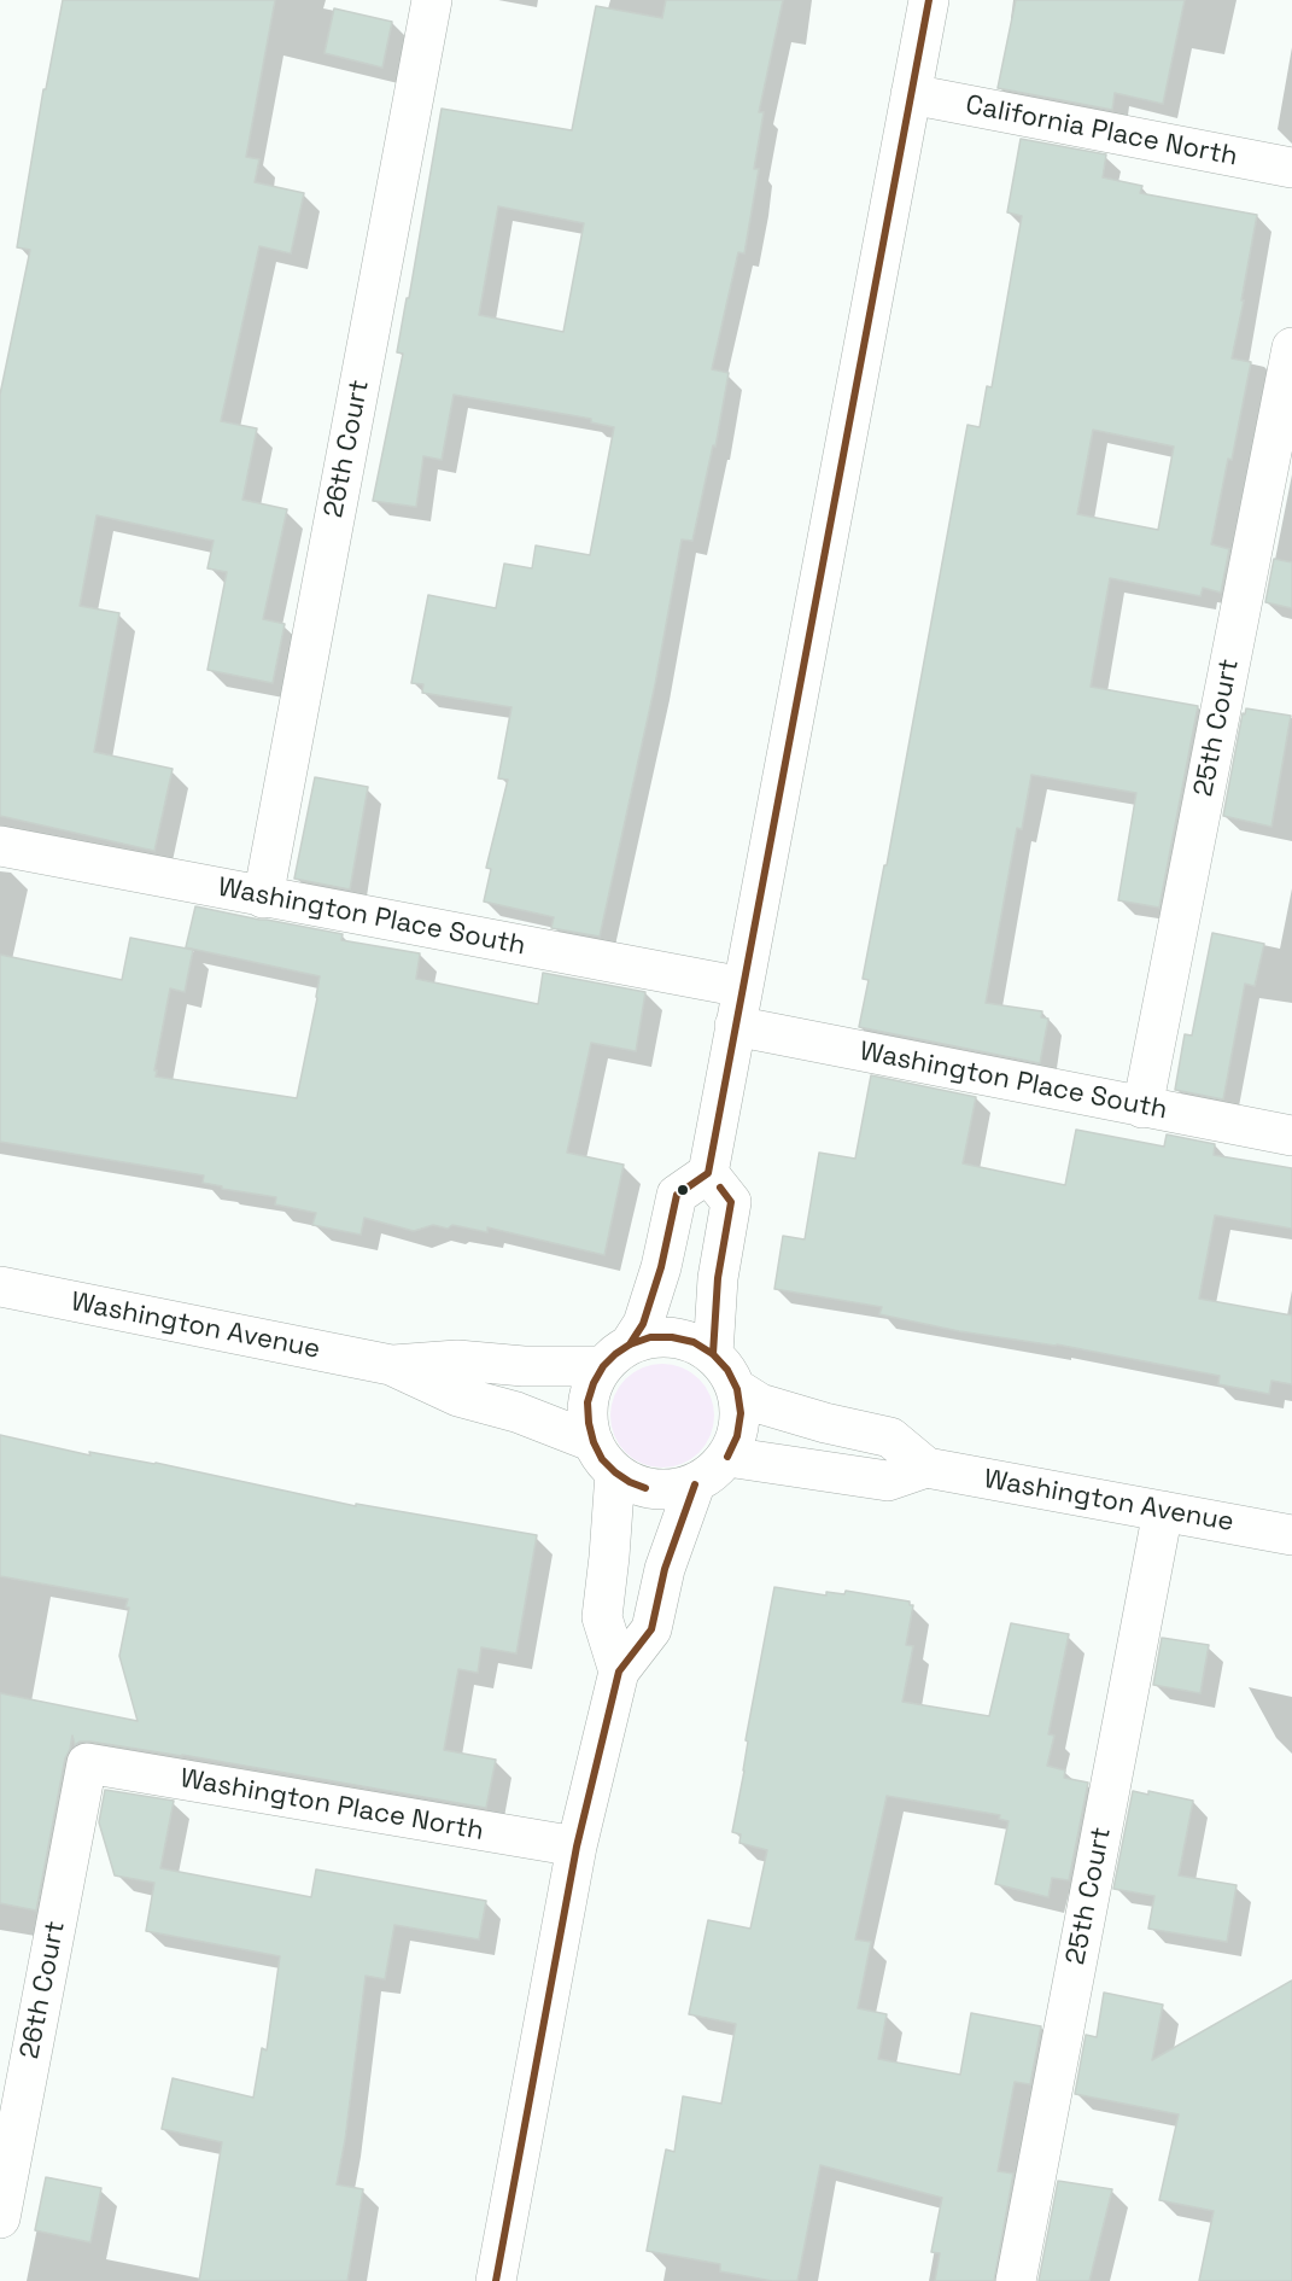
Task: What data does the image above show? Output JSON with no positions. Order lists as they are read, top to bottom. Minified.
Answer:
{"streets":{"street":["California Place North","26th Court","25th Court","Washington Place South","Washington Avenue","Washington Place North"]},"crossings":[["26th Court","Washington Place South"],["26th Court","Washington Place North"],["25th Court","Washington Place South"],["25th Court","Washington Avenue"]]}
